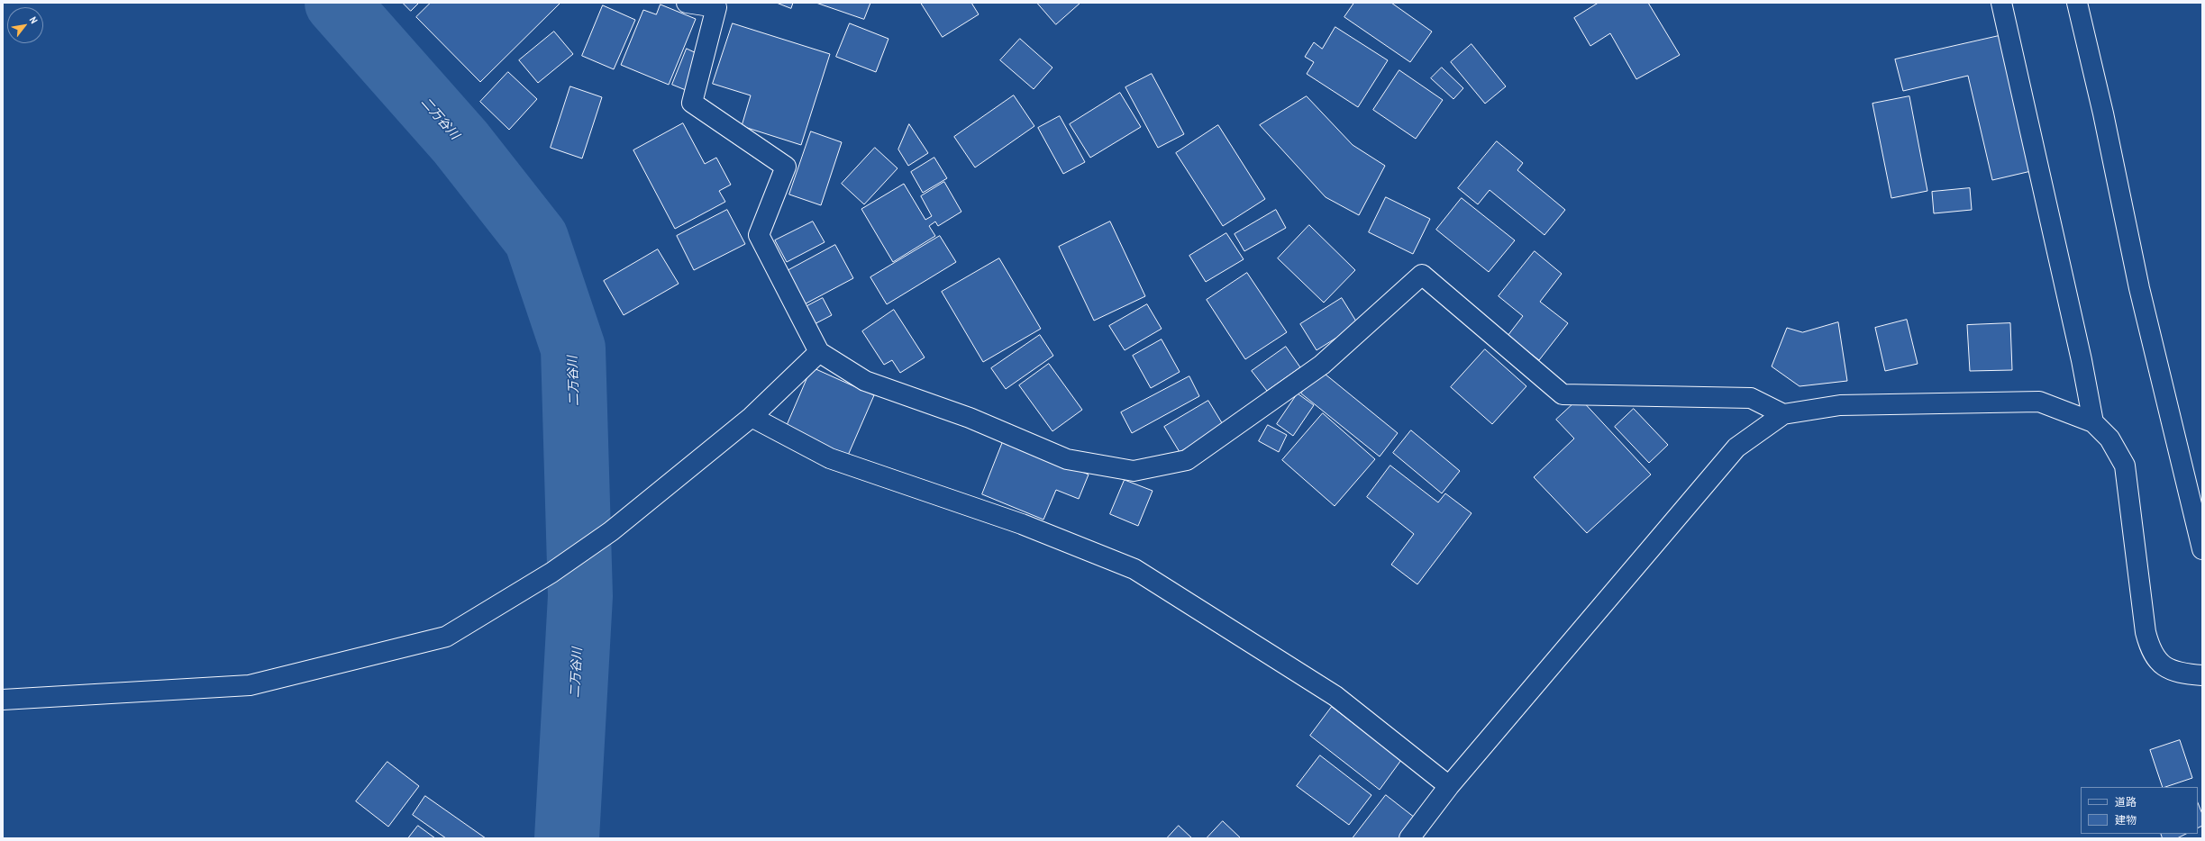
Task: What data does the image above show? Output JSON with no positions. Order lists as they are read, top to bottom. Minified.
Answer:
{"water":["二万谷川"],"legend":["道路","建物"],"north":"top right"}
